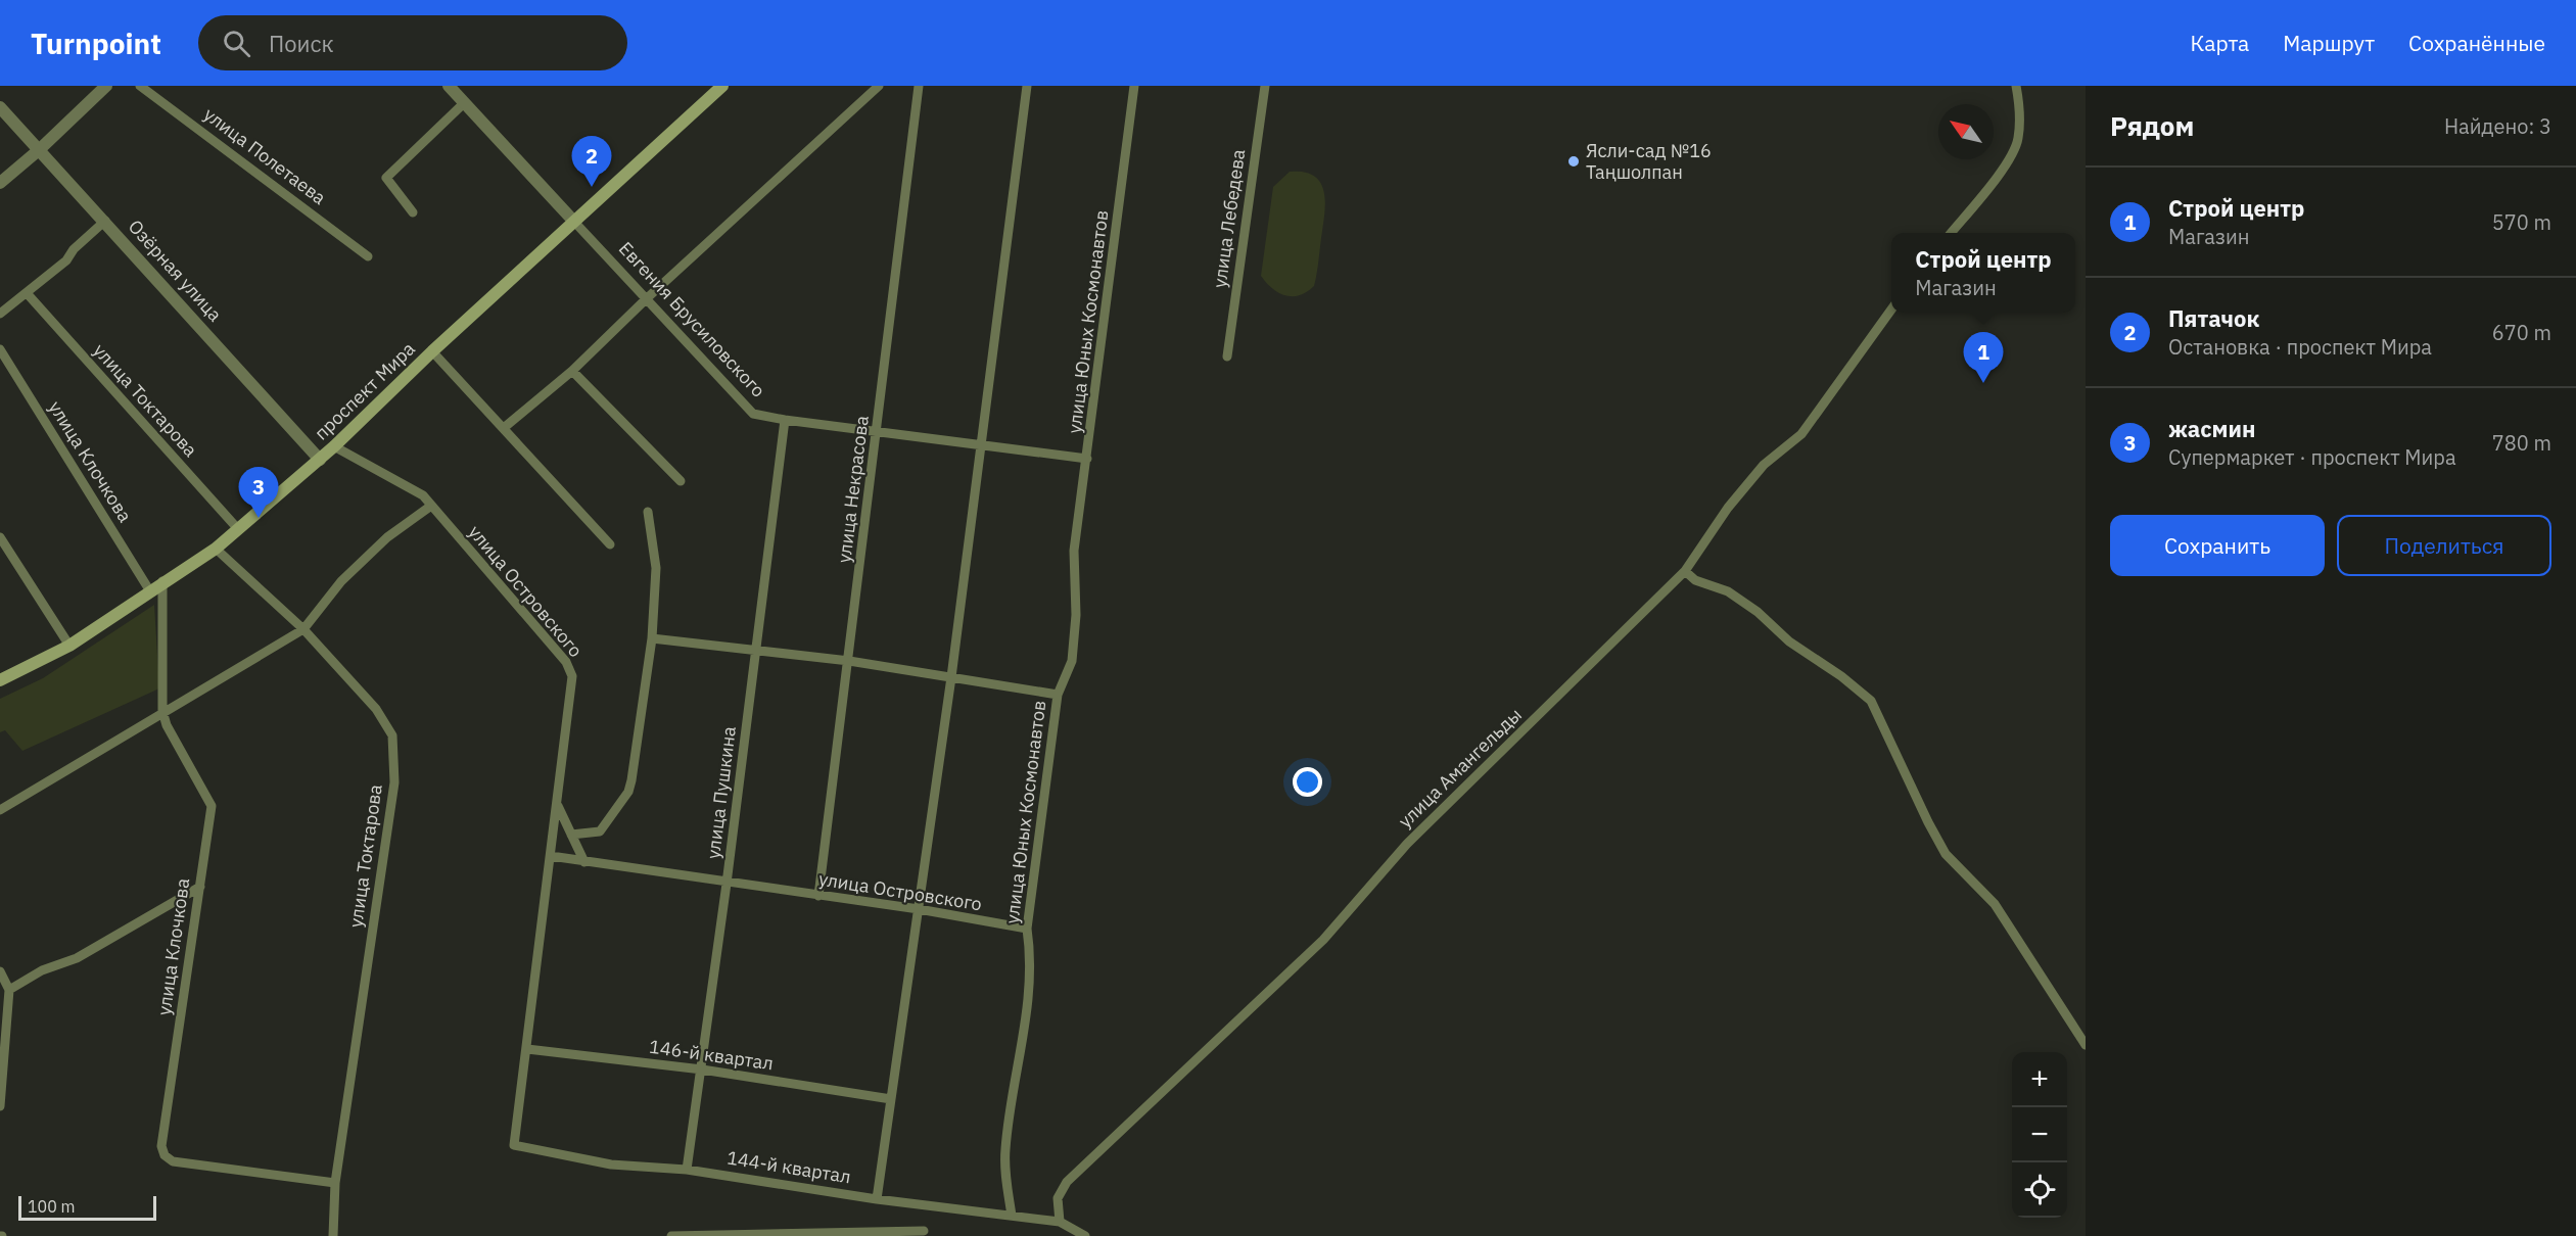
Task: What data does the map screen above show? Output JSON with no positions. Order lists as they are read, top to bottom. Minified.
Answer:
{"streets":{"main road":["проспект Мира"],"street":["улица Полетаева","улица Лебедева","Озёрная улица","Евгения Брусиловского","улица Юных Космонавтов","улица Токтарова","улица Клочкова","улица Некрасова","улица Островского","улица Амангельды","улица Пушкина","146-й квартал","144-й квартал"]},"crossings":[["Озёрная улица","проспект Мира"],["Евгения Брусиловского","улица Юных Космонавтов"],["Евгения Брусиловского","проспект Мира"],["Евгения Брусиловского","улица Некрасова"],["Евгения Брусиловского","улица Пушкина"],["улица Юных Космонавтов","улица Островского"],["улица Юных Космонавтов","144-й квартал"],["проспект Мира","улица Токтарова"],["проспект Мира","улица Клочкова"],["проспект Мира","улица Островского"],["улица Токтарова","улица Клочкова"],["улица Некрасова","улица Островского"],["улица Островского","улица Пушкина"],["улица Островского","146-й квартал"],["улица Островского","144-й квартал"],["улица Амангельды","144-й квартал"],["улица Пушкина","146-й квартал"],["улица Пушкина","144-й квартал"]],"places":["Ясли-сад №16 Таңшолпан"],"scale_bar":"100 m","north":"top left","page":{"header":"Turnpoint","search":"Поиск","nav":["Карта","Маршрут","Сохранённые"],"heading":["Рядом","Найдено: 3"],"pins":["2","1","3"],"list":[{"mark":"1","name":"Строй центр","note":"Магазин","value":"570 m"},{"mark":"2","name":"Пятачок","note":"Остановка · проспект Мира","value":"670 m"},{"mark":"3","name":"жасмин","note":"Супермаркет · проспект Мира","value":"780 m"}],"popup":["Строй центр","Магазин"],"buttons":["Сохранить","Поделиться"],"map_buttons":["+","−"],"scale":"100 m"}}
